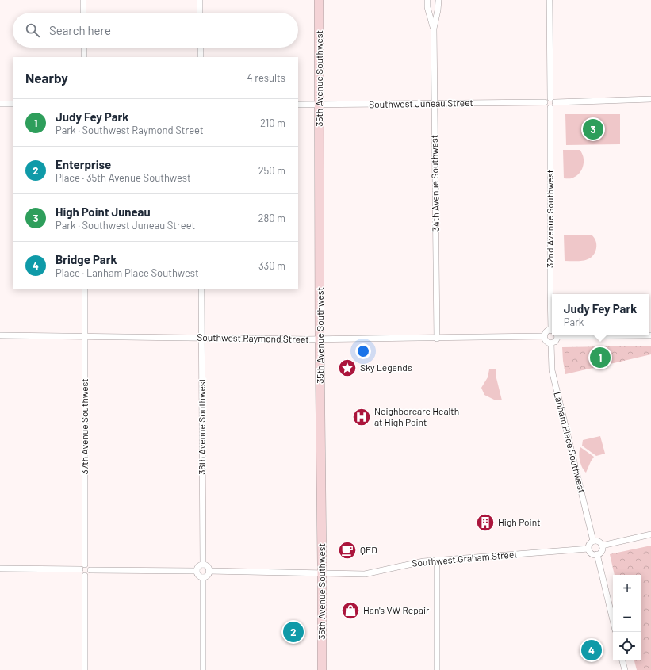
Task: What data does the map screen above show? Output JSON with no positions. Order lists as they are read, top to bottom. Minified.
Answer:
{"streets":{"main road":["35th Avenue Southwest"],"street":["Southwest Juneau Street","34th Avenue Southwest","32nd Avenue Southwest","Southwest Raymond Street","37th Avenue Southwest","36th Avenue Southwest","Lanham Place Southwest","Southwest Graham Street"]},"crossings":[["35th Avenue Southwest","Southwest Juneau Street"],["35th Avenue Southwest","Southwest Raymond Street"],["35th Avenue Southwest","Southwest Graham Street"],["Southwest Juneau Street","34th Avenue Southwest"],["Southwest Juneau Street","32nd Avenue Southwest"],["34th Avenue Southwest","Southwest Raymond Street"],["Southwest Raymond Street","37th Avenue Southwest"],["Southwest Raymond Street","36th Avenue Southwest"],["36th Avenue Southwest","Southwest Graham Street"],["Lanham Place Southwest","Southwest Graham Street"]],"places":{"place":["Sky Legends"],"hospital":["Neighborcare Health at High Point"],"building":["High Point"],"cafe":["QED"],"shop":["Han's VW Repair"]},"page":{"search":"Search here","heading":["Nearby","4 results"],"list":[{"mark":"1","name":"Judy Fey Park","note":"Park · Southwest Raymond Street","value":"210 m"},{"mark":"2","name":"Enterprise","note":"Place · 35th Avenue Southwest","value":"250 m"},{"mark":"3","name":"High Point Juneau","note":"Park · Southwest Juneau Street","value":"280 m"},{"mark":"4","name":"Bridge Park","note":"Place · Lanham Place Southwest","value":"330 m"}],"pins":["3","1","2","4"],"popup":["Judy Fey Park","Park"],"map_buttons":["+","−"]}}
